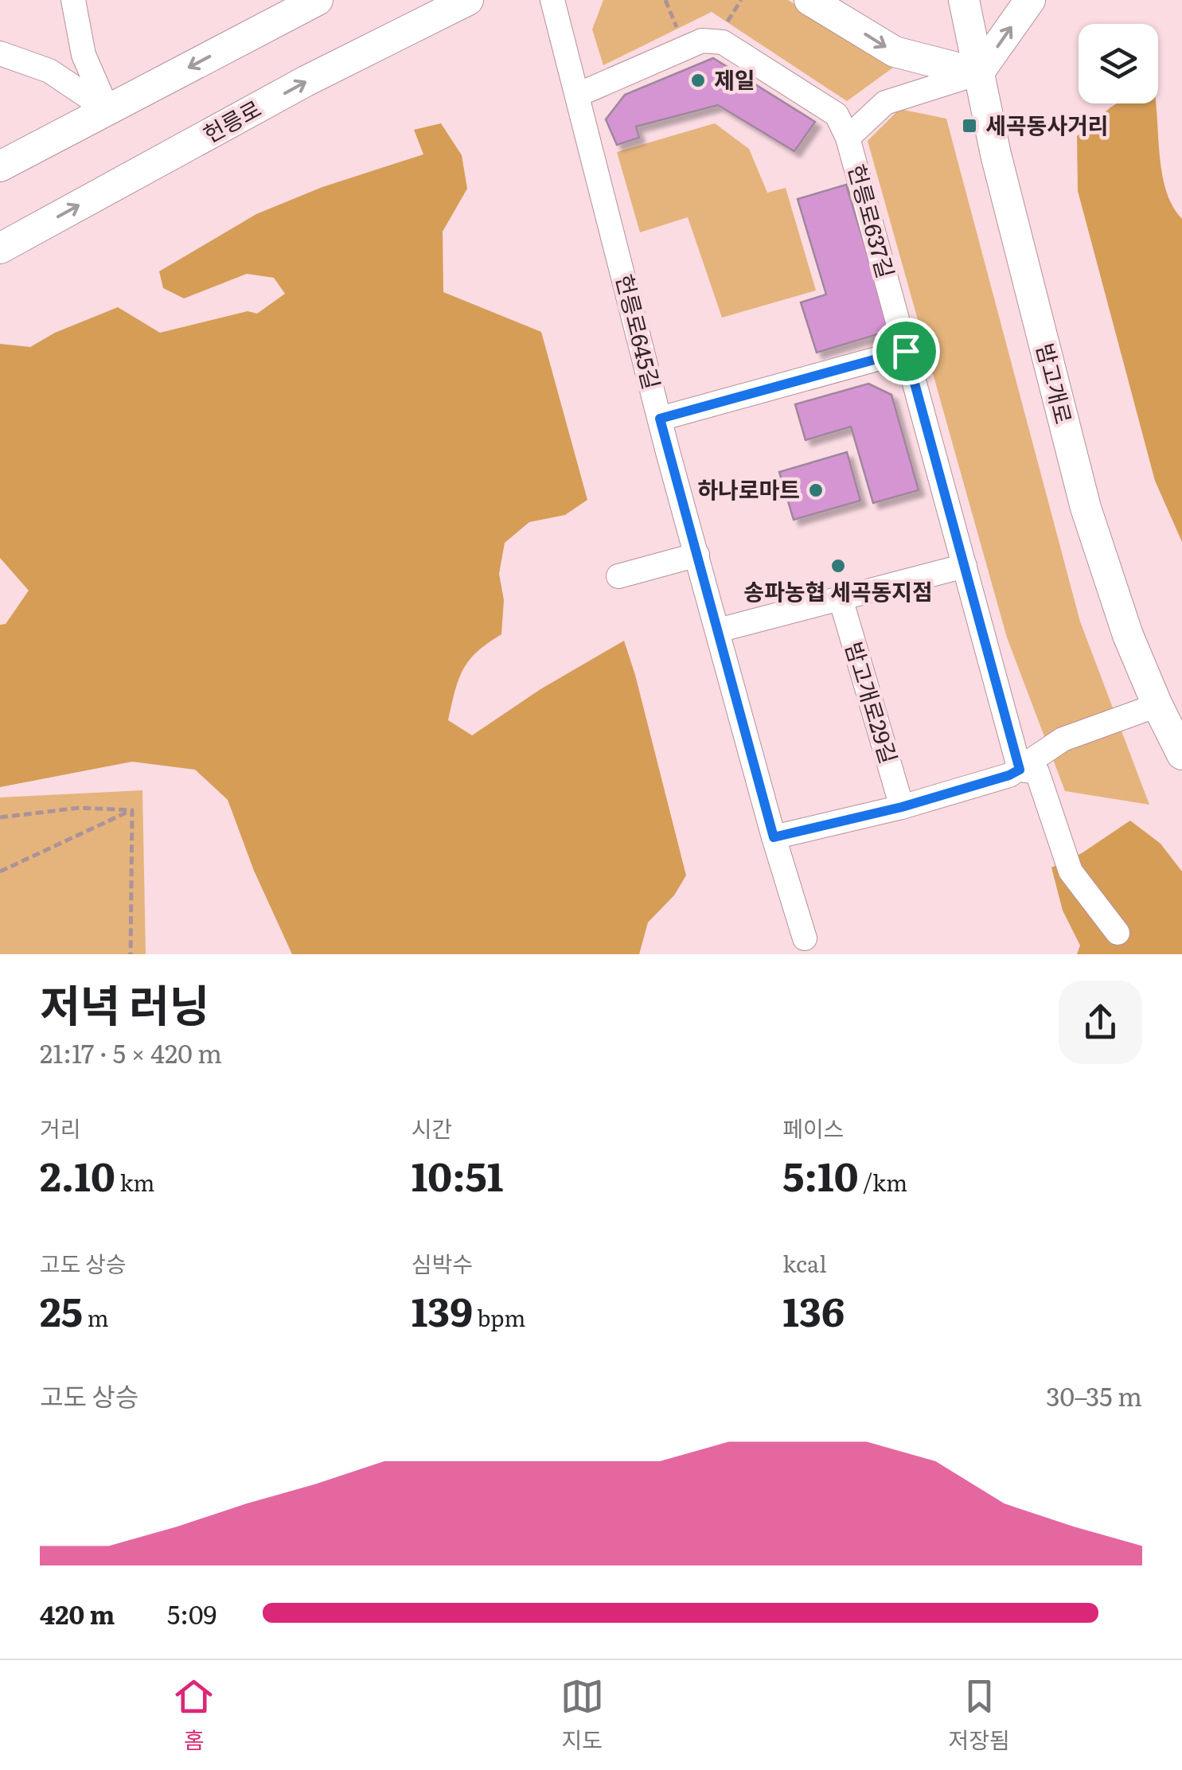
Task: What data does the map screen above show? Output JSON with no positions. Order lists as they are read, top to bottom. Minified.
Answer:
{"streets":{"main road":["헌릉로","밤고개로"],"street":["헌릉로637길","헌릉로645길","밤고개로29길"]},"places":{"other":["제일","하나로마트","송파농협 세곡동지점"],"transit":["세곡동사거리"]},"page":{"heading":["저녁 러닝","21:17 · 5 × 420 m"],"stats":[["거리","2.10 km"],["시간","10:51"],["페이스","5:10 /km"],["고도 상승","25 m"],["심박수","139 bpm"],["kcal","136"]],"chart":["고도 상승","30–35 m"],"list":[{"name":"420 m","note":"5:09"}],"tabs":["홈","지도","저장됨"]}}
